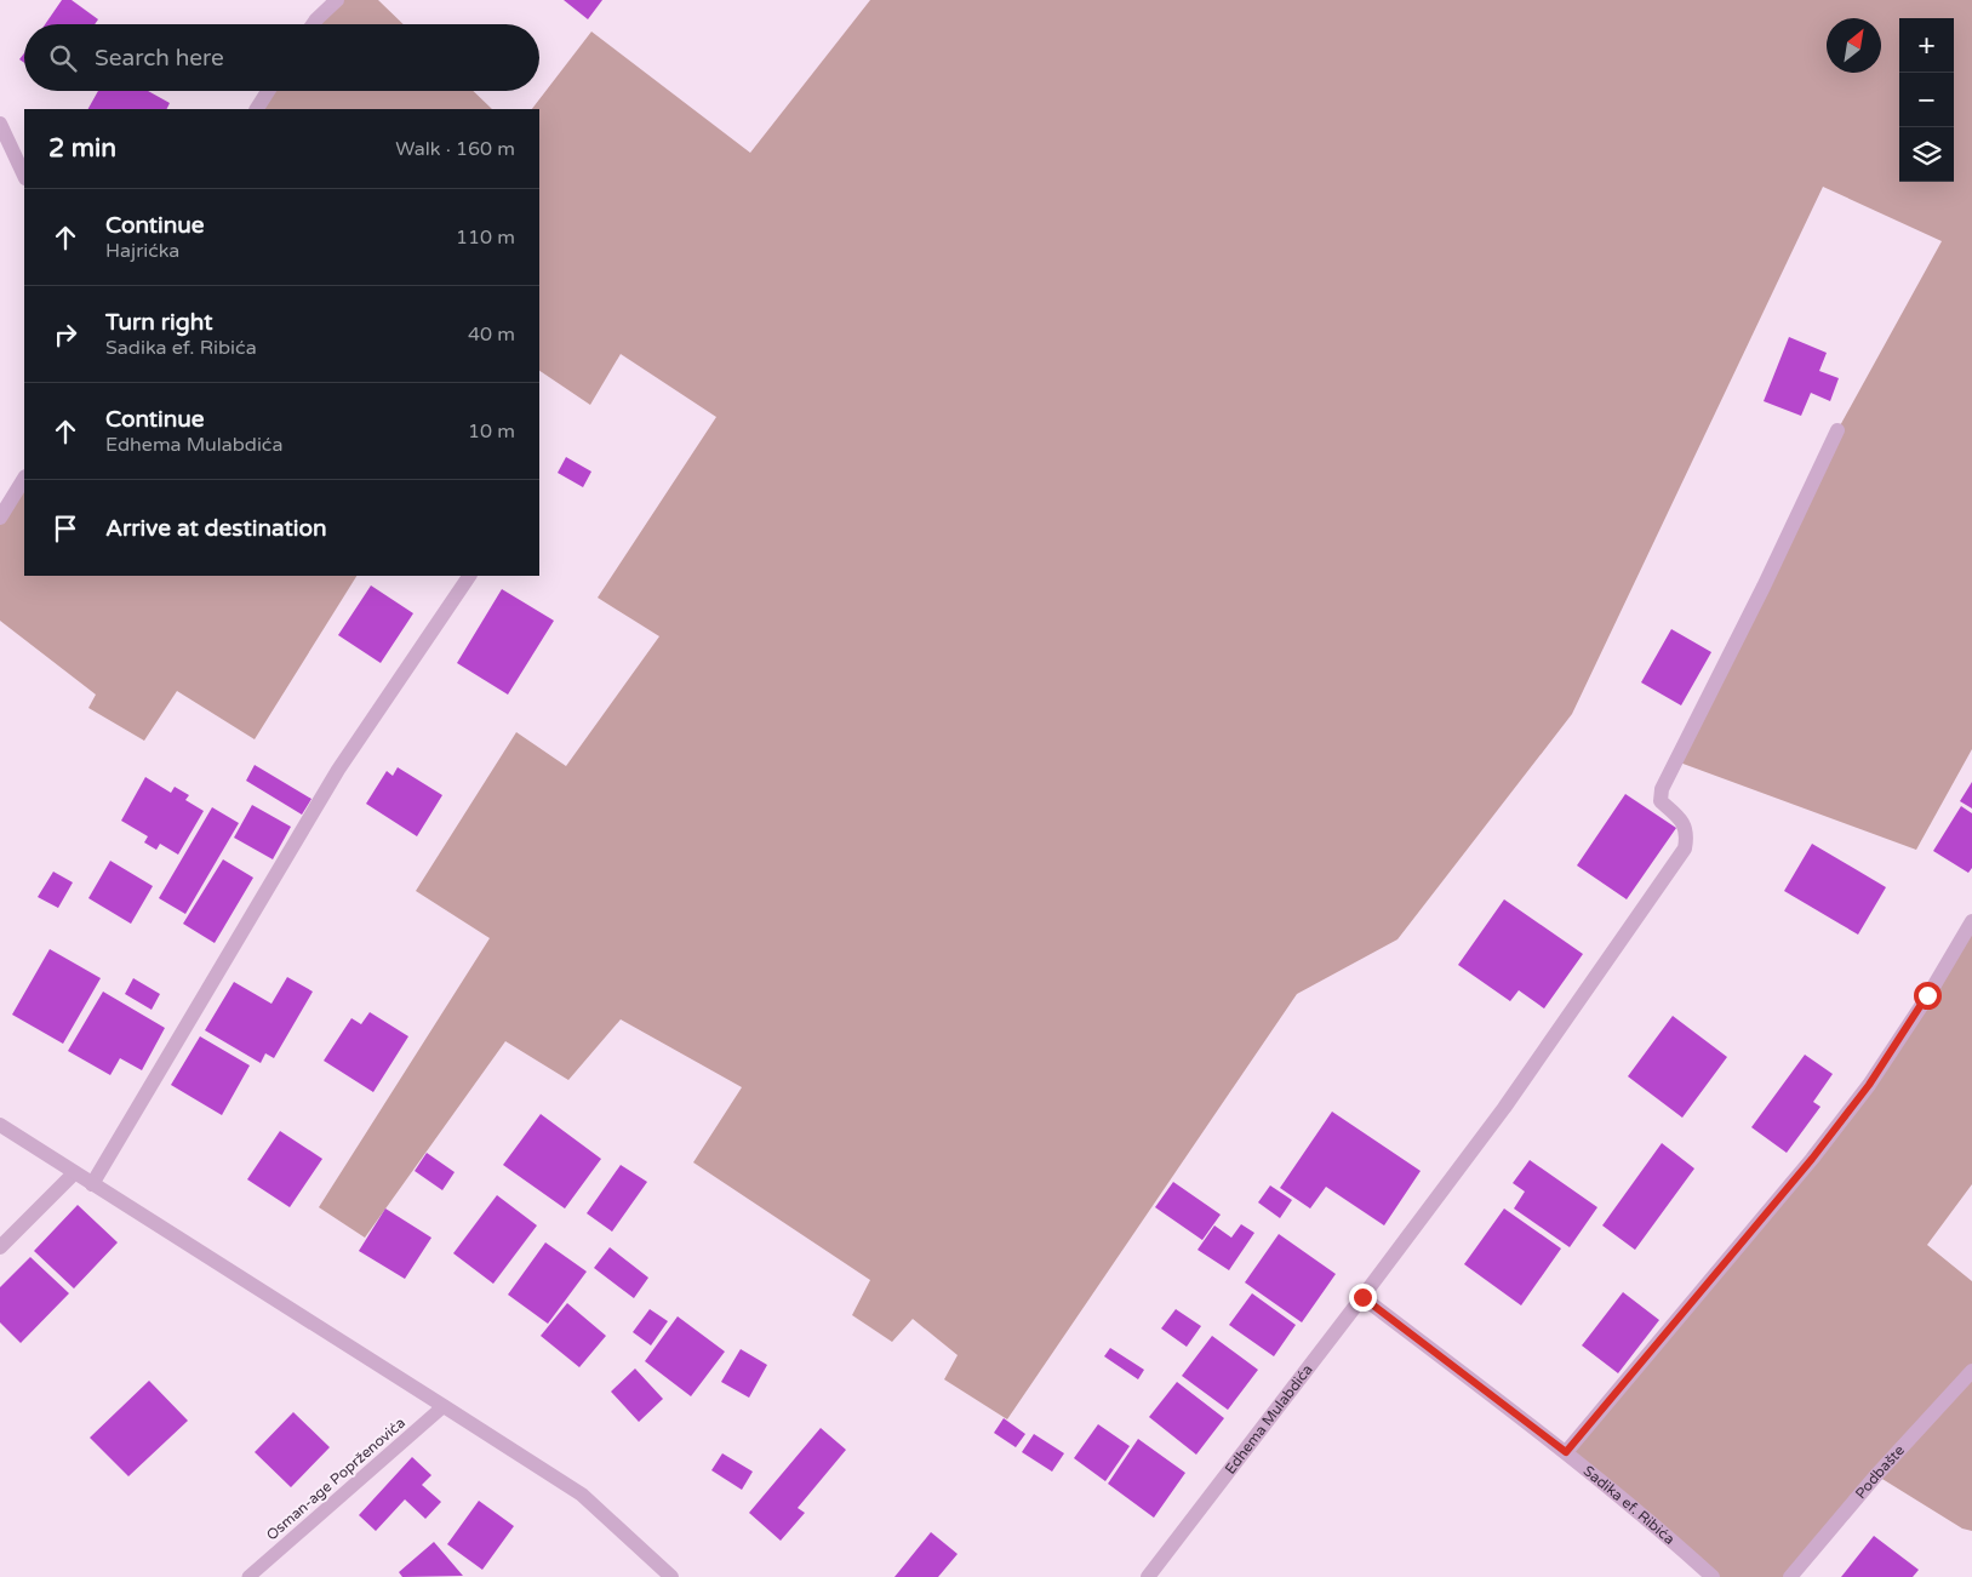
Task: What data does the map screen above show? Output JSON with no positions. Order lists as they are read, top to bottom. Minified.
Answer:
{"streets":{"street":["Edhema Mulabdića","Podbašte","Sadika ef. Ribića"],"lane":["Osman-age Poprženovića"]},"crossings":[["Edhema Mulabdića","Sadika ef. Ribića"]],"north":"top right","page":{"map_buttons":["+","−"],"search":"Search here","heading":["2 min","Walk · 160 m"],"list":[["Continue","Hajrićka","110 m"],["Turn right","Sadika ef. Ribića","40 m"],["Continue","Edhema Mulabdića","10 m"],"Arrive at destination"]}}
